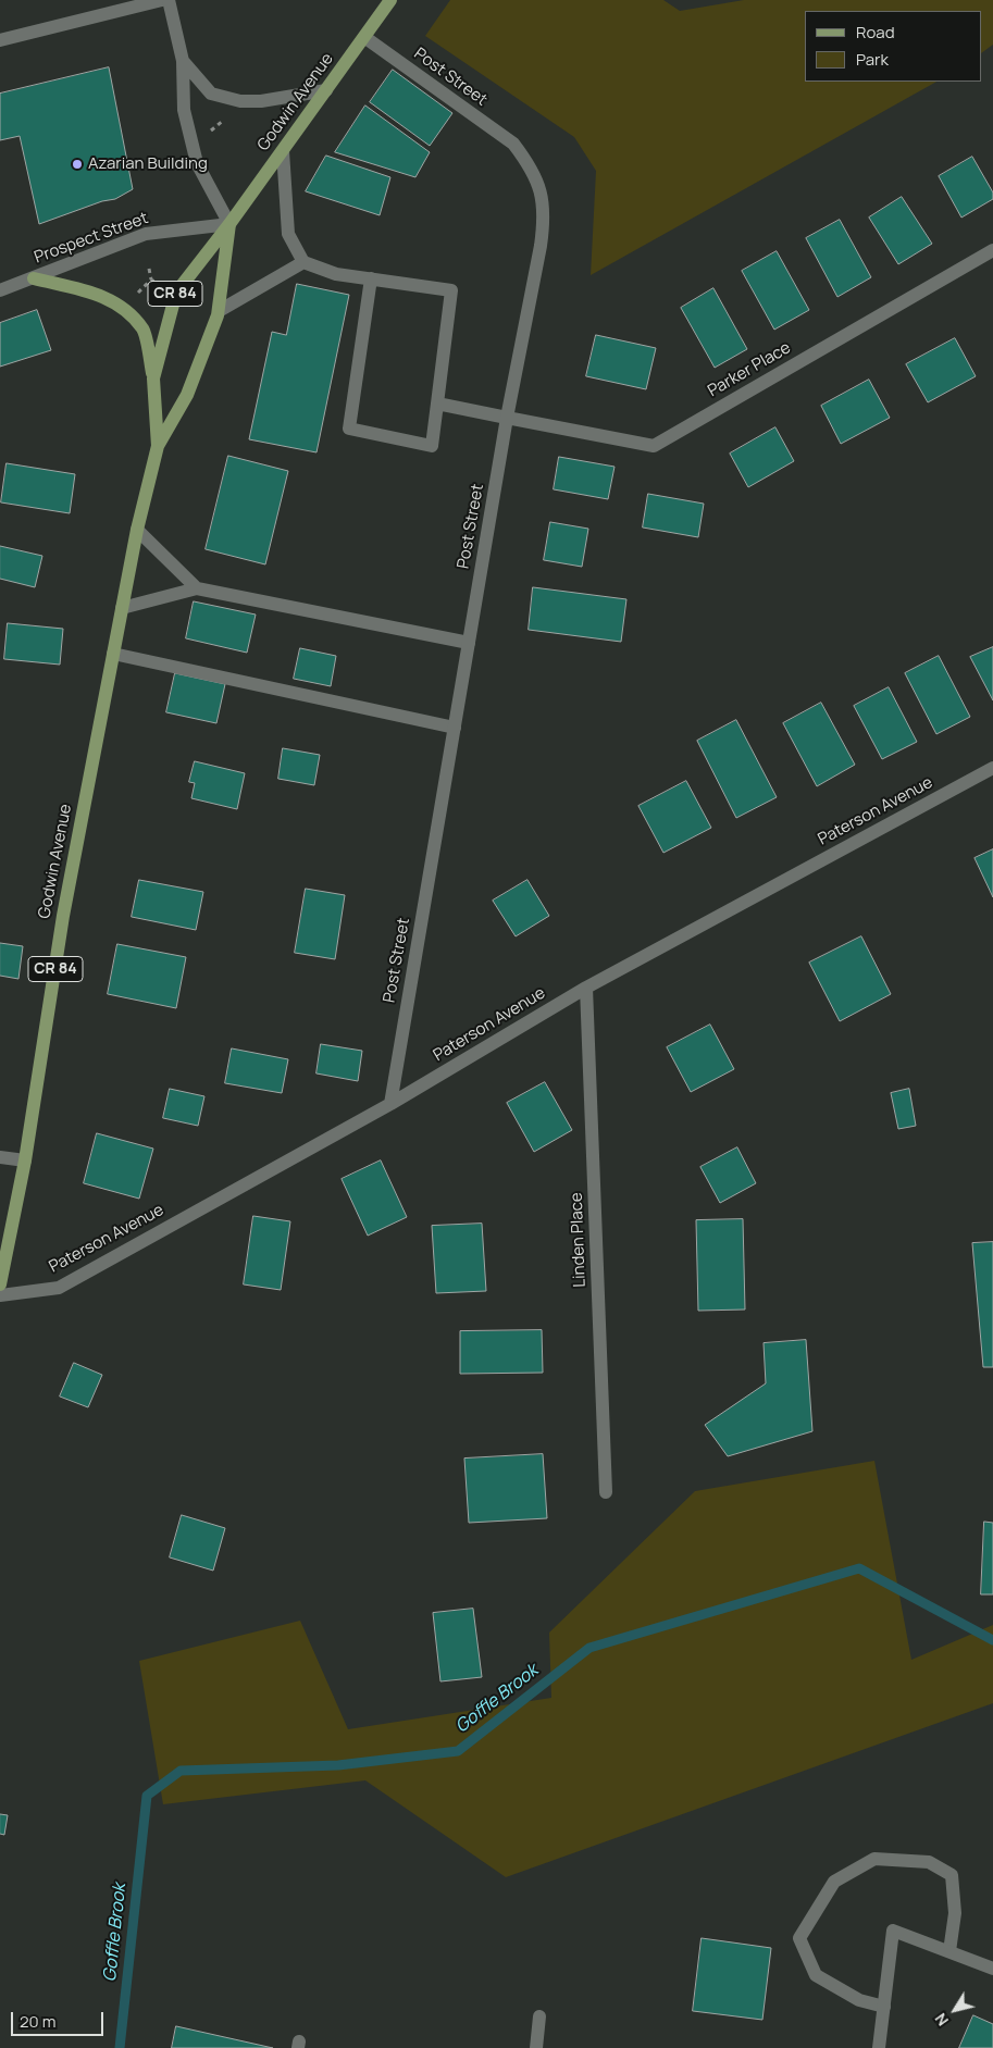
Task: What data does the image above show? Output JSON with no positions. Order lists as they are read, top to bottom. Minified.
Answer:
{"streets":{"main road":["Godwin Avenue","CR 84"],"street":["Post Street","Prospect Street","Parker Place","Paterson Avenue","Linden Place"]},"crossings":[["Post Street","Godwin Avenue"],["Post Street","Parker Place"],["Post Street","Paterson Avenue"],["Godwin Avenue","Prospect Street"],["Paterson Avenue","Linden Place"]],"water":["Goffle Brook"],"places":["Azarian Building"],"legend":["Road","Park"],"scale_bar":"20 m","north":"bottom left"}
